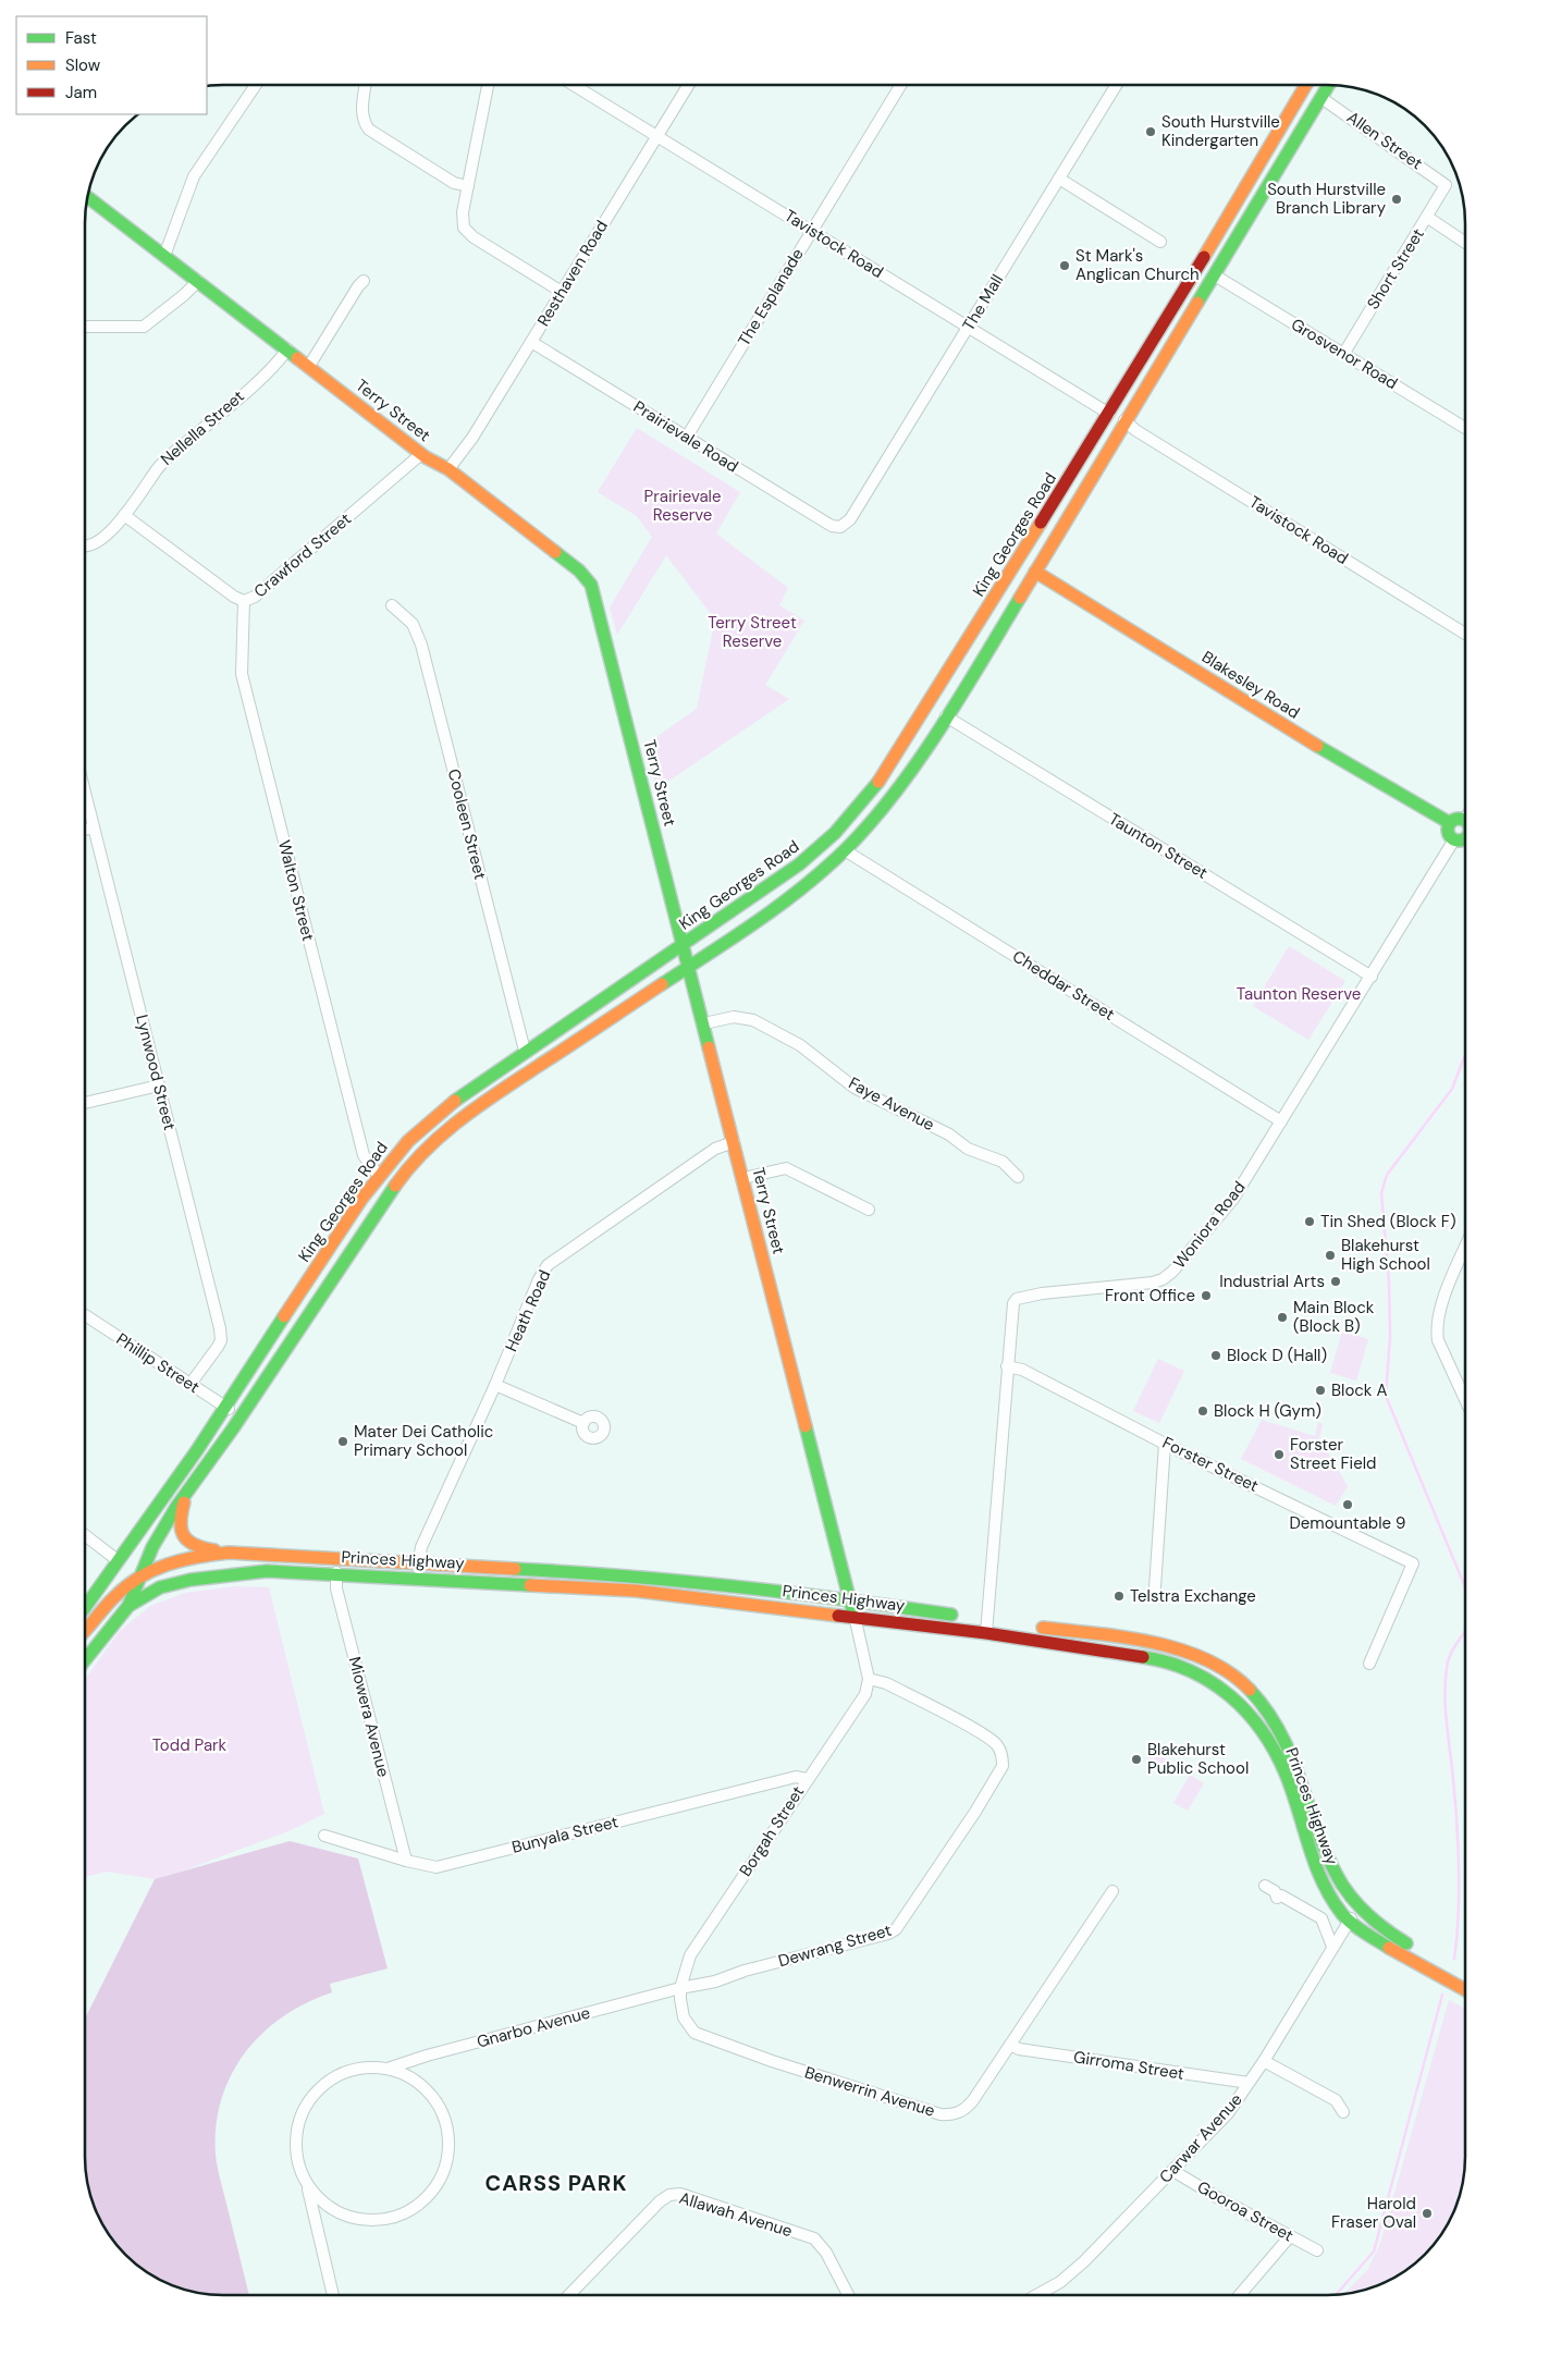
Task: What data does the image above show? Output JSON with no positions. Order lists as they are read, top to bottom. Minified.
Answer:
{"streets":{"main road":["Terry Street","King Georges Road","Blakesley Road","Princes Highway"],"street":["Allen Street","Tavistock Road","Short Street","Resthaven Road","The Esplanade","The Mall","Grosvenor Road","Nellella Street","Prairievale Road","Crawford Street","Cooleen Street","Taunton Street","Walton Street","Cheddar Street","Lynwood Street","Faye Avenue","Woniora Road","Heath Road","Phillip Street","Forster Street","Miowera Avenue","Borgah Street","Bunyala Street","Dewrang Street","Gnarbo Avenue","Girroma Street","Benwerrin Avenue","Carwar Avenue","Gooroa Street","Allawah Avenue"]},"crossings":[["Allen Street","Short Street"],["Allen Street","King Georges Road"],["Tavistock Road","Resthaven Road"],["Tavistock Road","The Esplanade"],["Tavistock Road","The Mall"],["Tavistock Road","King Georges Road"],["Short Street","Grosvenor Road"],["Resthaven Road","Terry Street"],["Resthaven Road","Prairievale Road"],["The Esplanade","Prairievale Road"],["The Mall","Prairievale Road"],["Grosvenor Road","King Georges Road"],["Terry Street","Nellella Street"],["Terry Street","King Georges Road"],["Terry Street","Crawford Street"],["Terry Street","Faye Avenue"],["Terry Street","Heath Road"],["Terry Street","Princes Highway"],["Nellella Street","Crawford Street"],["King Georges Road","Blakesley Road"],["King Georges Road","Cooleen Street"],["King Georges Road","Taunton Street"],["King Georges Road","Walton Street"],["King Georges Road","Cheddar Street"],["King Georges Road","Phillip Street"],["King Georges Road","Princes Highway"],["Crawford Street","Walton Street"],["Taunton Street","Woniora Road"],["Cheddar Street","Woniora Road"],["Lynwood Street","Phillip Street"],["Woniora Road","Forster Street"],["Woniora Road","Princes Highway"],["Heath Road","Princes Highway"],["Princes Highway","Miowera Avenue"],["Princes Highway","Carwar Avenue"],["Miowera Avenue","Bunyala Street"],["Borgah Street","Bunyala Street"],["Borgah Street","Dewrang Street"],["Borgah Street","Gnarbo Avenue"],["Borgah Street","Benwerrin Avenue"],["Dewrang Street","Gnarbo Avenue"],["Dewrang Street","Benwerrin Avenue"],["Gnarbo Avenue","Benwerrin Avenue"],["Girroma Street","Benwerrin Avenue"],["Girroma Street","Carwar Avenue"],["Carwar Avenue","Gooroa Street"]],"districts":["CARSS PARK"],"parks":["Prairievale Reserve","Terry Street Reserve","Taunton Reserve","Todd Park"],"places":["South Hurstville Kindergarten","South Hurstville Branch Library","St Mark's Anglican Church","Tin Shed (Block F)","Blakehurst High School","Industrial Arts","Front Office","Main Block (Block B)","Block D (Hall)","Block A","Block H (Gym)","Mater Dei Catholic Primary School","Forster Street Field","Demountable 9","Telstra Exchange","Blakehurst Public School","Harold Fraser Oval"],"legend":["Fast","Slow","Jam"]}
